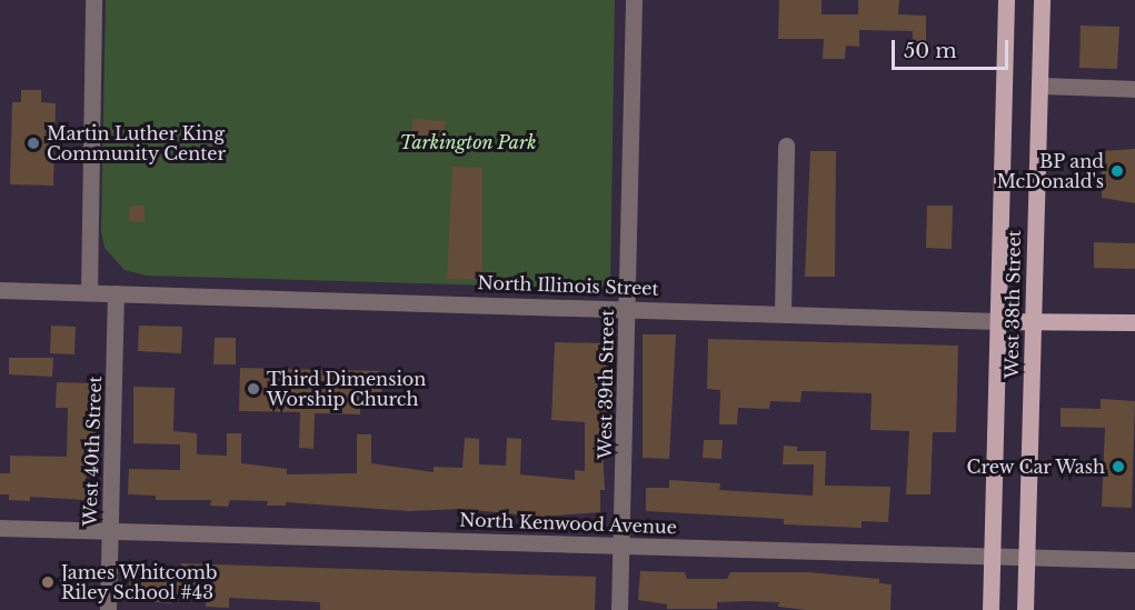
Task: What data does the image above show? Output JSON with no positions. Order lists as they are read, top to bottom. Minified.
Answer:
{"streets":{"main road":["North Illinois Street","West 38th Street"],"street":["West 39th Street","West 40th Street","North Kenwood Avenue"]},"crossings":[["North Illinois Street","West 38th Street"],["North Illinois Street","West 39th Street"],["North Illinois Street","West 40th Street"],["West 38th Street","North Kenwood Avenue"],["West 39th Street","North Kenwood Avenue"],["West 40th Street","North Kenwood Avenue"]],"parks":["Tarkington Park"],"places":["Martin Luther King Community Center","BP and McDonald's","Third Dimension Worship Church","Crew Car Wash","James Whitcomb Riley School #43"],"scale_bar":"50 m"}
